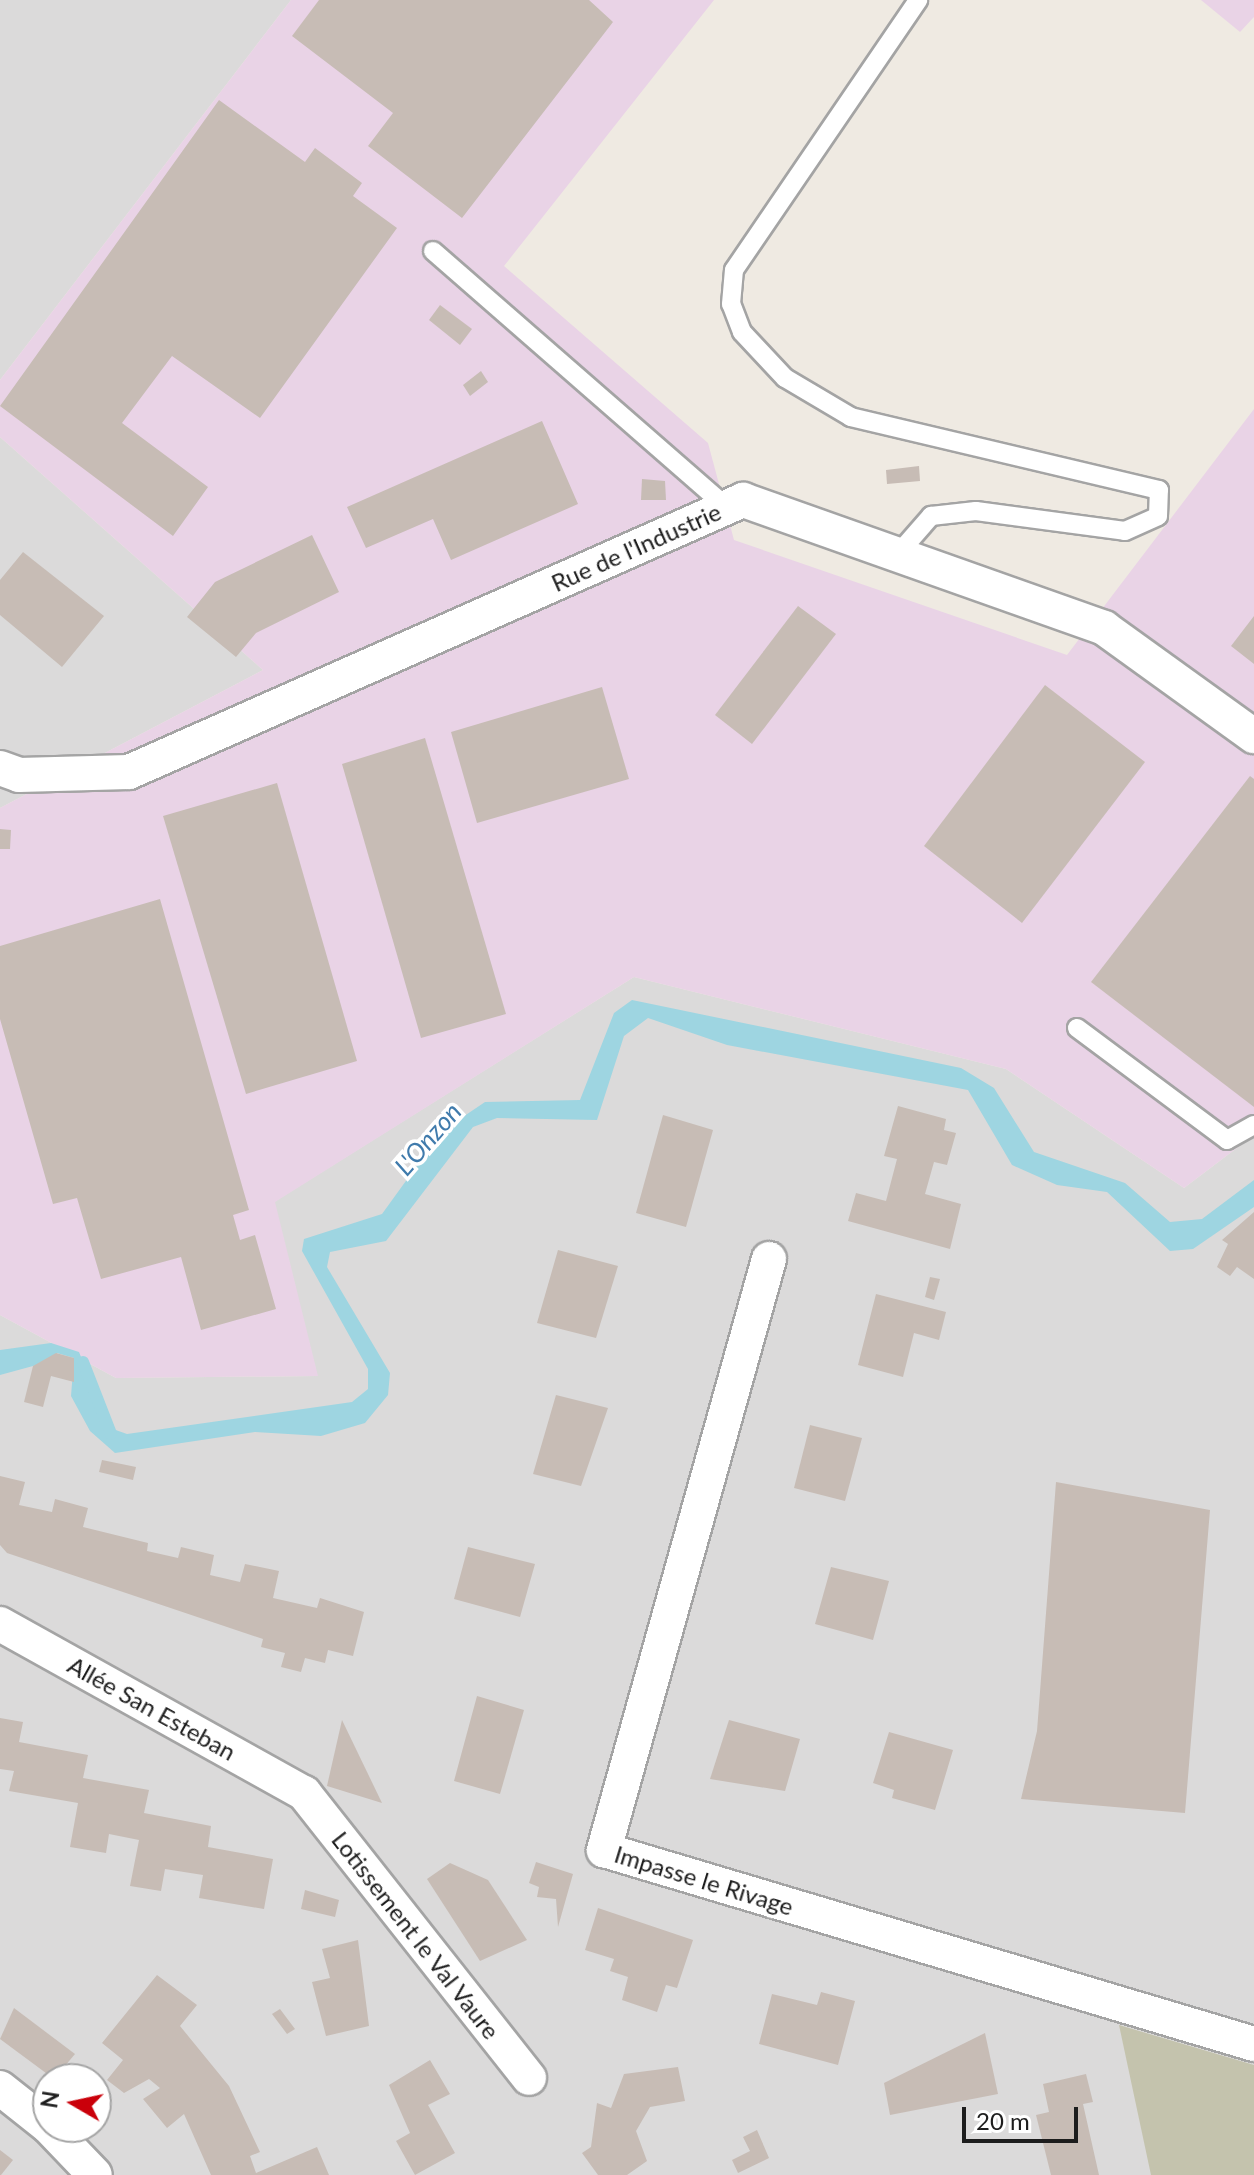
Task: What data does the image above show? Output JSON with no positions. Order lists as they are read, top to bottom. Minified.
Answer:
{"streets":{"street":["Rue de l'Industrie","Allée San Esteban","Impasse le Rivage","Lotissement le Val Vaure"]},"crossings":[["Allée San Esteban","Lotissement le Val Vaure"]],"water":["L'Onzon"],"scale_bar":"20 m","north":"left"}
